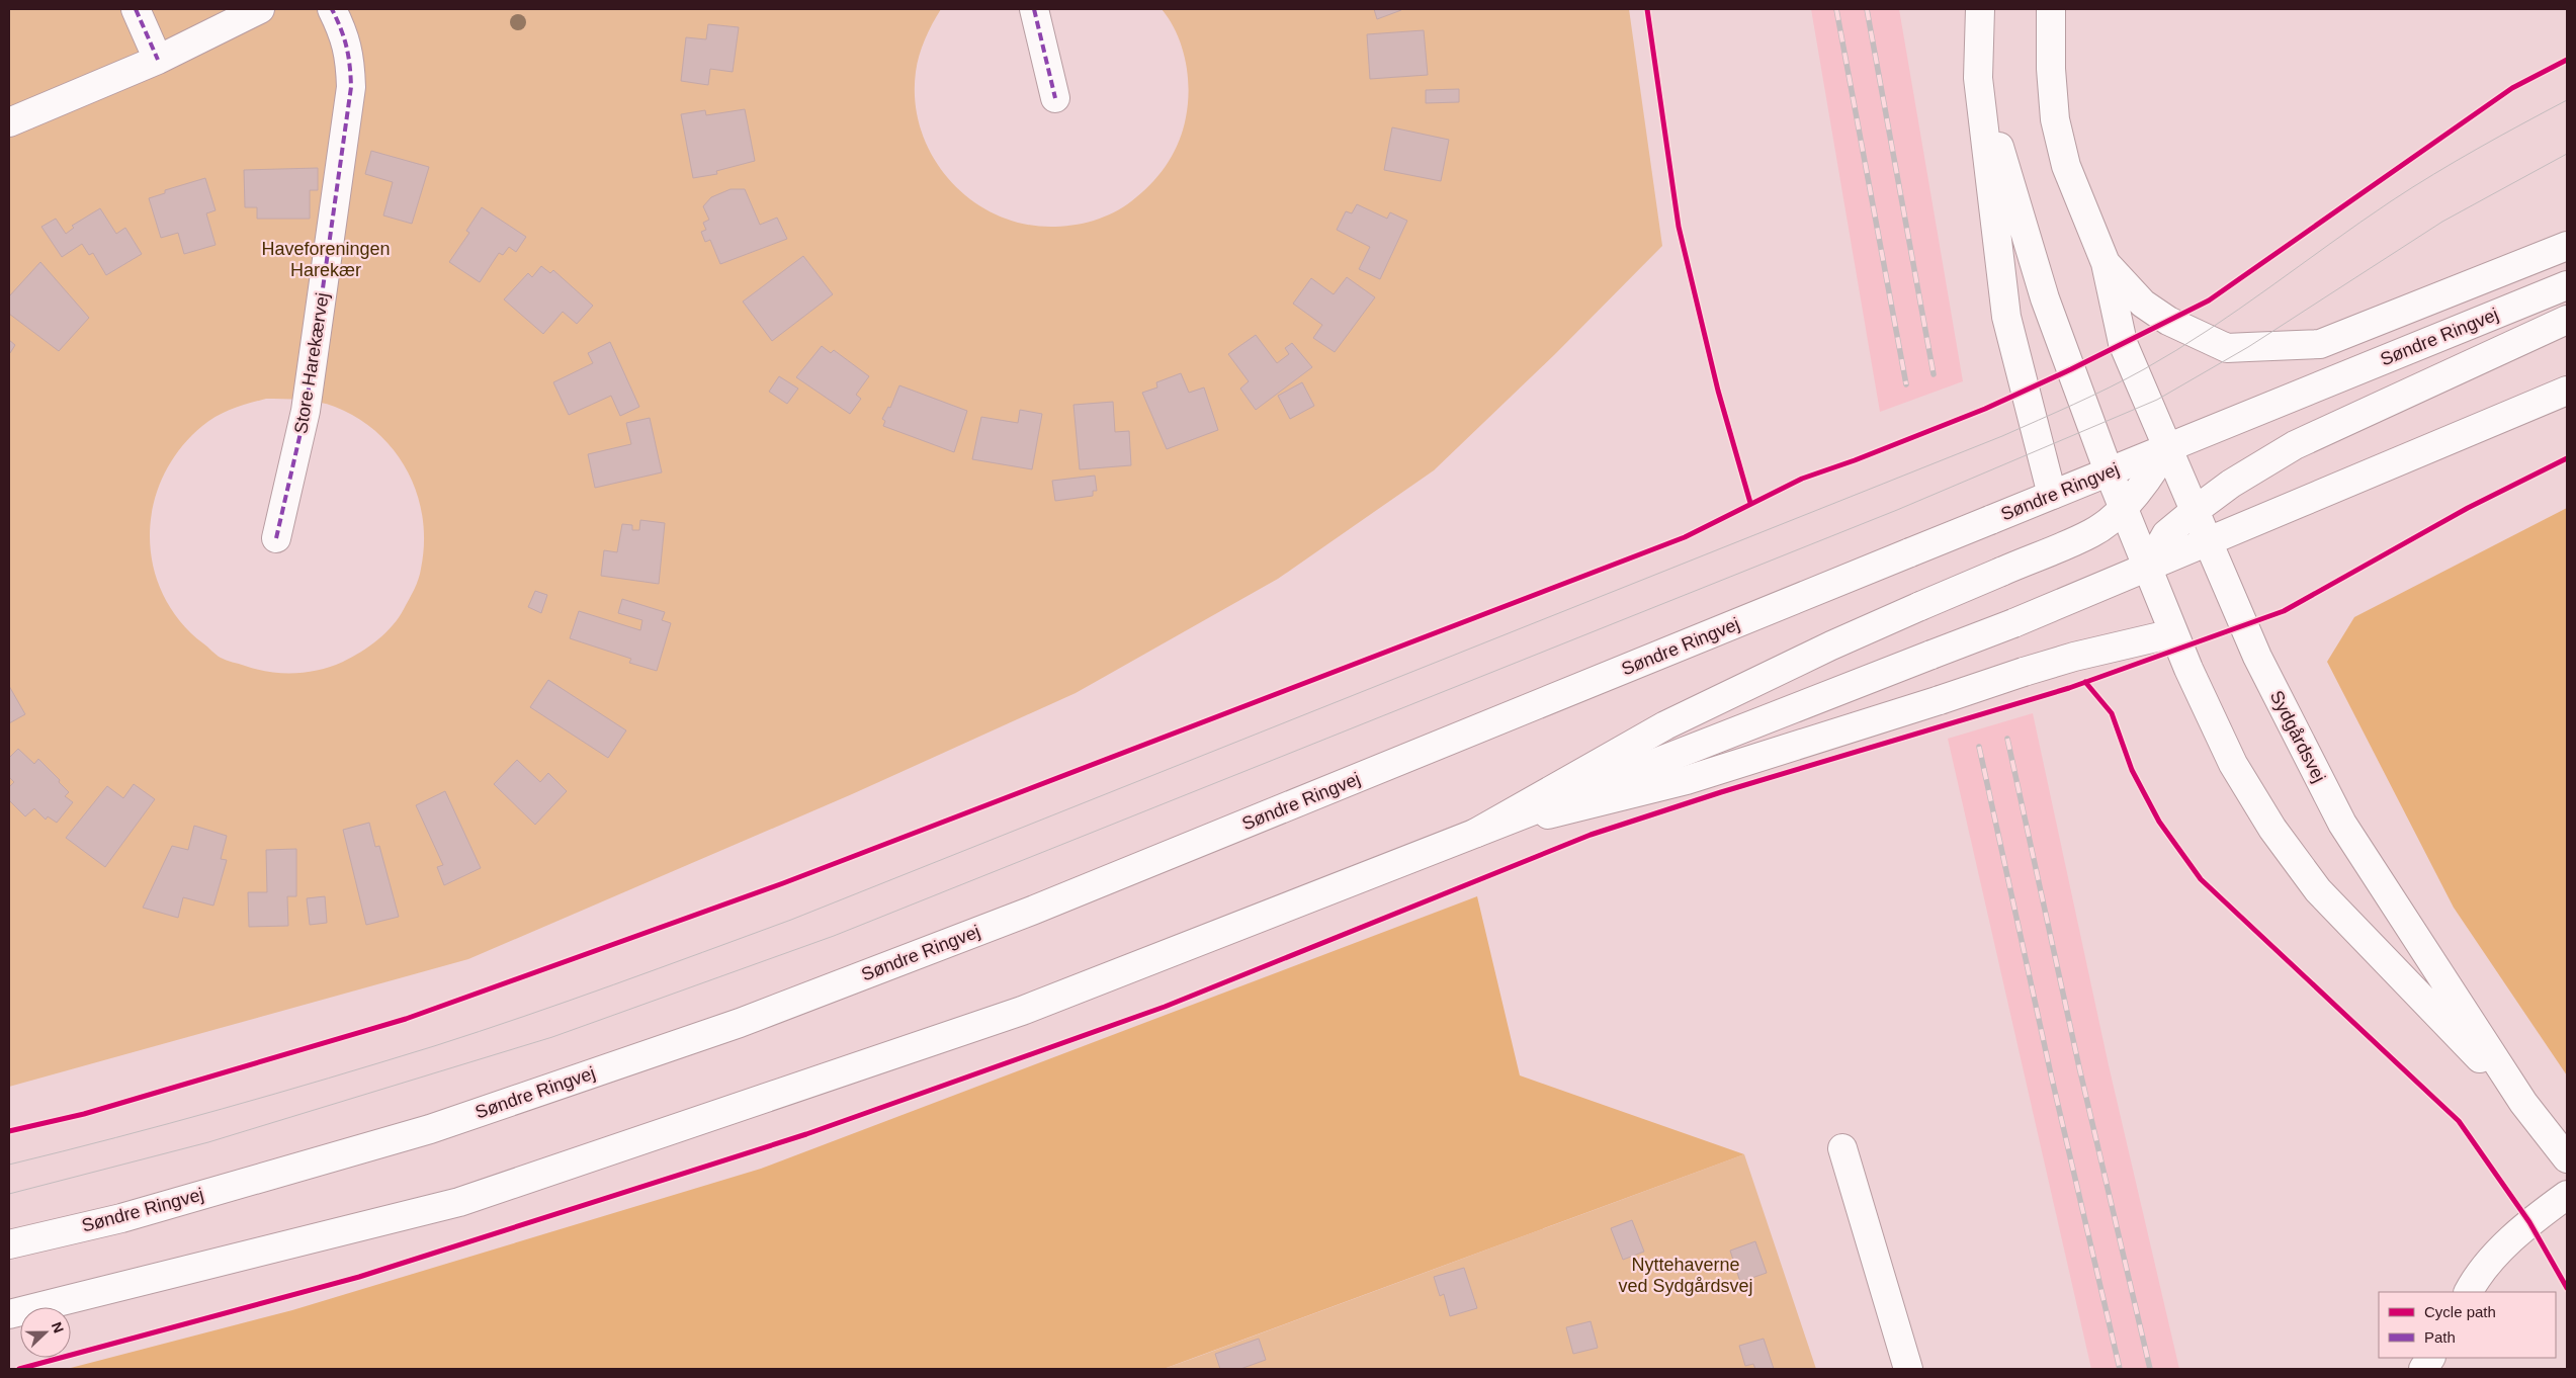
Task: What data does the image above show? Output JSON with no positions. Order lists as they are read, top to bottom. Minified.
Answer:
{"streets":{"main road":["Søndre Ringvej","Store Harekærvej","Sydgårdsvej"]},"crossings":[["Søndre Ringvej","Sydgårdsvej"]],"parks":["Haveforeningen Harekær","Nyttehaverne ved Sydgårdsvej"],"legend":["Cycle path","Path"],"north":"right"}
